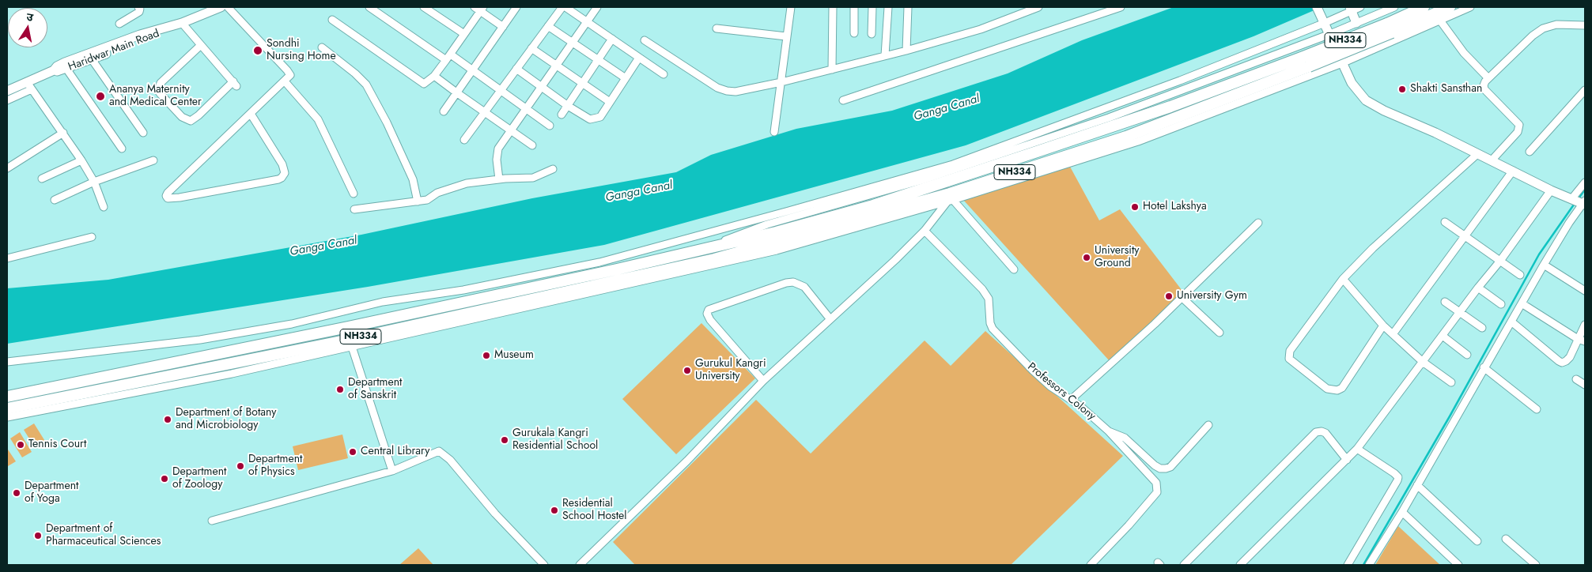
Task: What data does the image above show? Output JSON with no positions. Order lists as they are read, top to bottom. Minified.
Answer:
{"streets":{"highway":["NH334"],"main road":["Haridwar Main Road"],"street":["Professors Colony"]},"water":["Ganga Canal"],"places":["Sondhi Nursing Home","Shakti Sansthan","Ananya Maternity and Medical Center","Hotel Lakshya","University Ground","University Gym","Museum","Gurukul Kangri University","Department of Sanskrit","Department of Botany and Microbiology","Gurukala Kangri Residential School","Tennis Court","Central Library","Department of Physics","Department of Zoology","Department of Yoga","Residential School Hostel","Department of Pharmaceutical Sciences"],"north":"top"}
